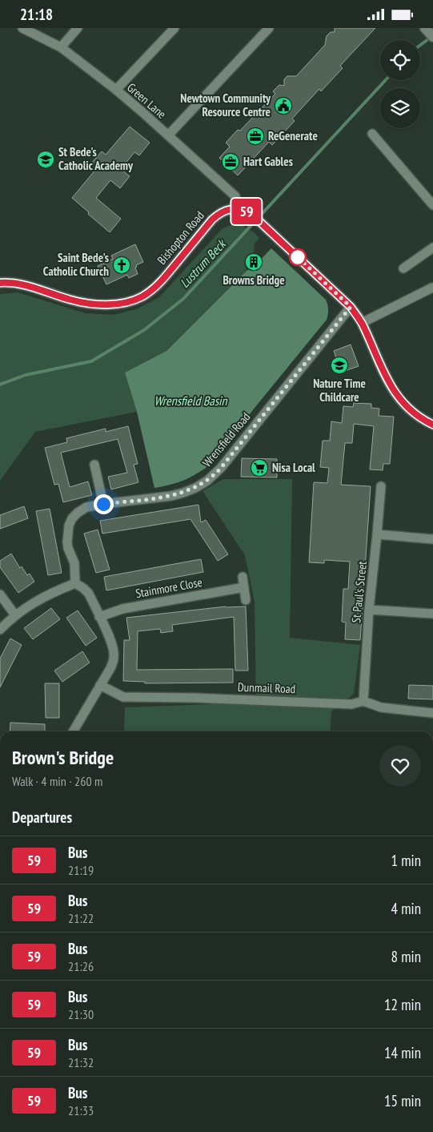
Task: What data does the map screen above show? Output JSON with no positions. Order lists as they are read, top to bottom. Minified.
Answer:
{"streets":{"street":["Green Lane","Bishopton Road","Wrensfield Road","Stainmore Close","St Paul's Street","Dunmail Road"]},"crossings":[["Green Lane","Bishopton Road"],["Bishopton Road","Wrensfield Road"],["St Paul's Street","Dunmail Road"]],"water":["Lustrum Beck","Wrensfield Basin"],"places":{"public building":["Newtown Community Resource Centre"],"office":["ReGenerate","Hart Gables"],"school or university":["St Bede's Catholic Academy","Nature Time Childcare"],"building":["Browns Bridge"],"church":["Saint Bede's Catholic Church"],"supermarket":["Nisa Local"]},"lines":["bus line 59"],"page":{"status":"21:18","on_map":"59","heading":[["Brown's Bridge","Walk · 4 min · 260 m"],"Departures"],"list":[{"mark":"59","name":"Bus","note":"21:19","value":"1 min"},{"mark":"59","name":"Bus","note":"21:22","value":"4 min"},{"mark":"59","name":"Bus","note":"21:26","value":"8 min"},{"mark":"59","name":"Bus","note":"21:30","value":"12 min"},{"mark":"59","name":"Bus","note":"21:32","value":"14 min"},{"mark":"59","name":"Bus","note":"21:33","value":"15 min"}]}}
